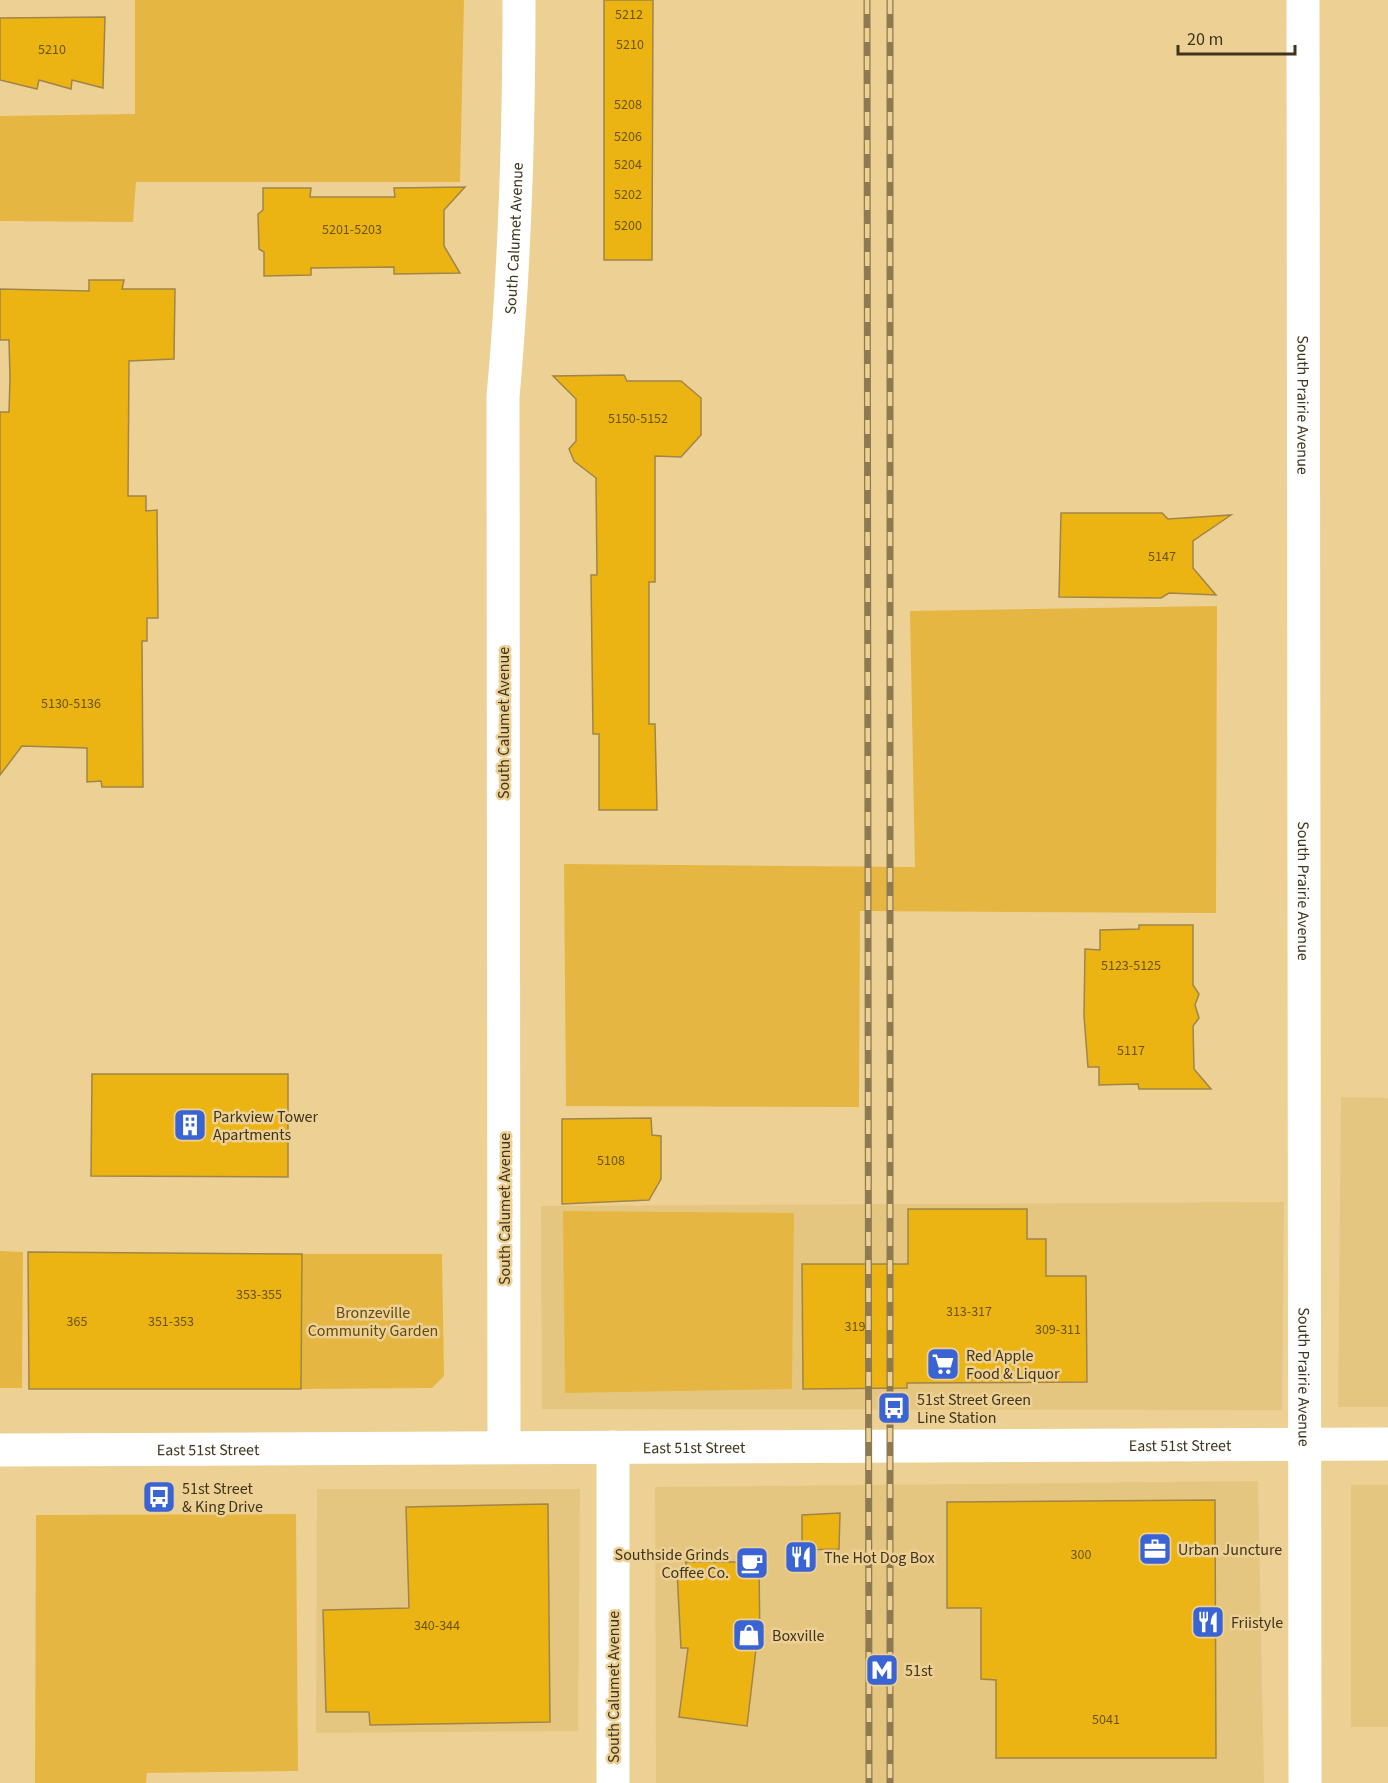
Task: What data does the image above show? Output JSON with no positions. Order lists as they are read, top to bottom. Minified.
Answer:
{"streets":{"street":["South Calumet Avenue","South Prairie Avenue","East 51st Street"]},"crossings":[["South Calumet Avenue","East 51st Street"],["South Prairie Avenue","East 51st Street"]],"parks":["Bronzeville Community Garden"],"places":{"building":["Parkview Tower Apartments"],"supermarket":["Red Apple Food & Liquor"],"bus stop":["51st Street Green Line Station","51st Street & King Drive"],"office":["Urban Juncture"],"restaurant":["The Hot Dog Box","Friistyle"],"cafe":["Southside Grinds Coffee Co."],"shop":["Boxville"],"metro station":["51st"]},"house_numbers":["5212","5210","5210","5208","5206","5204","5202","5200","5201-5203","5150-5152","5147","5130-5136","5123-5125","5117","5108","353-355","313-317","365","351-353","319","309-311","300","340-344","5041"],"scale_bar":"20 m"}
